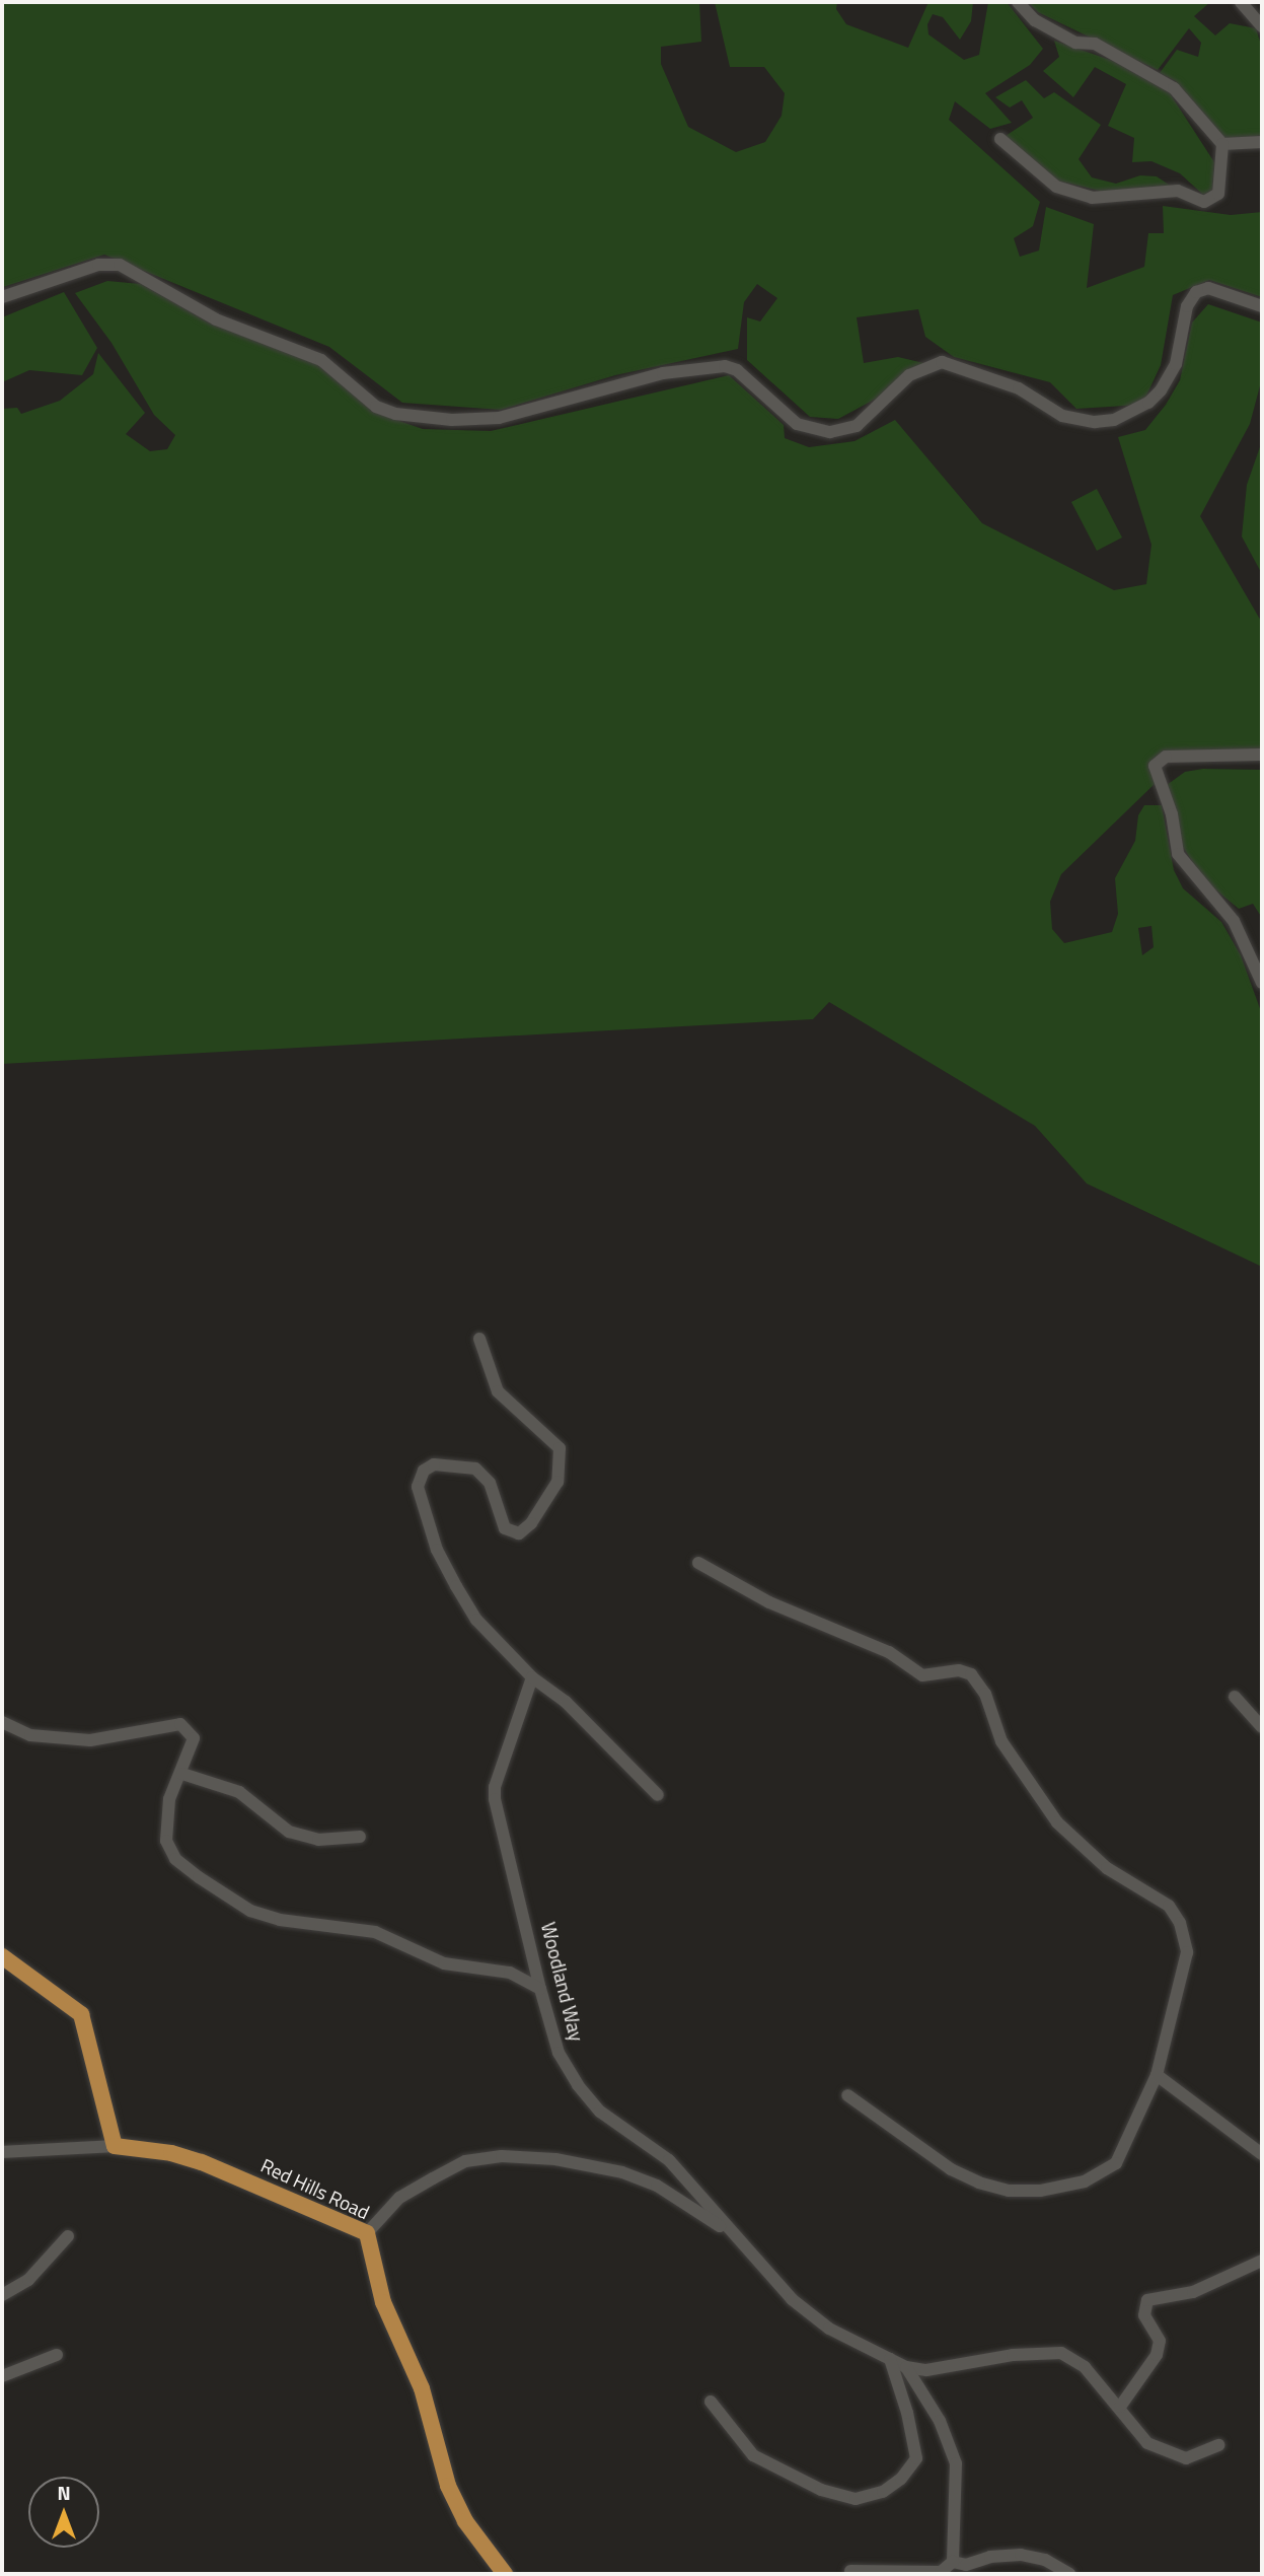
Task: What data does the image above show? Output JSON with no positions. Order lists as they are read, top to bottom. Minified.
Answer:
{"streets":{"main road":["Red Hills Road"],"street":["Woodland Way"]},"north":"top"}
